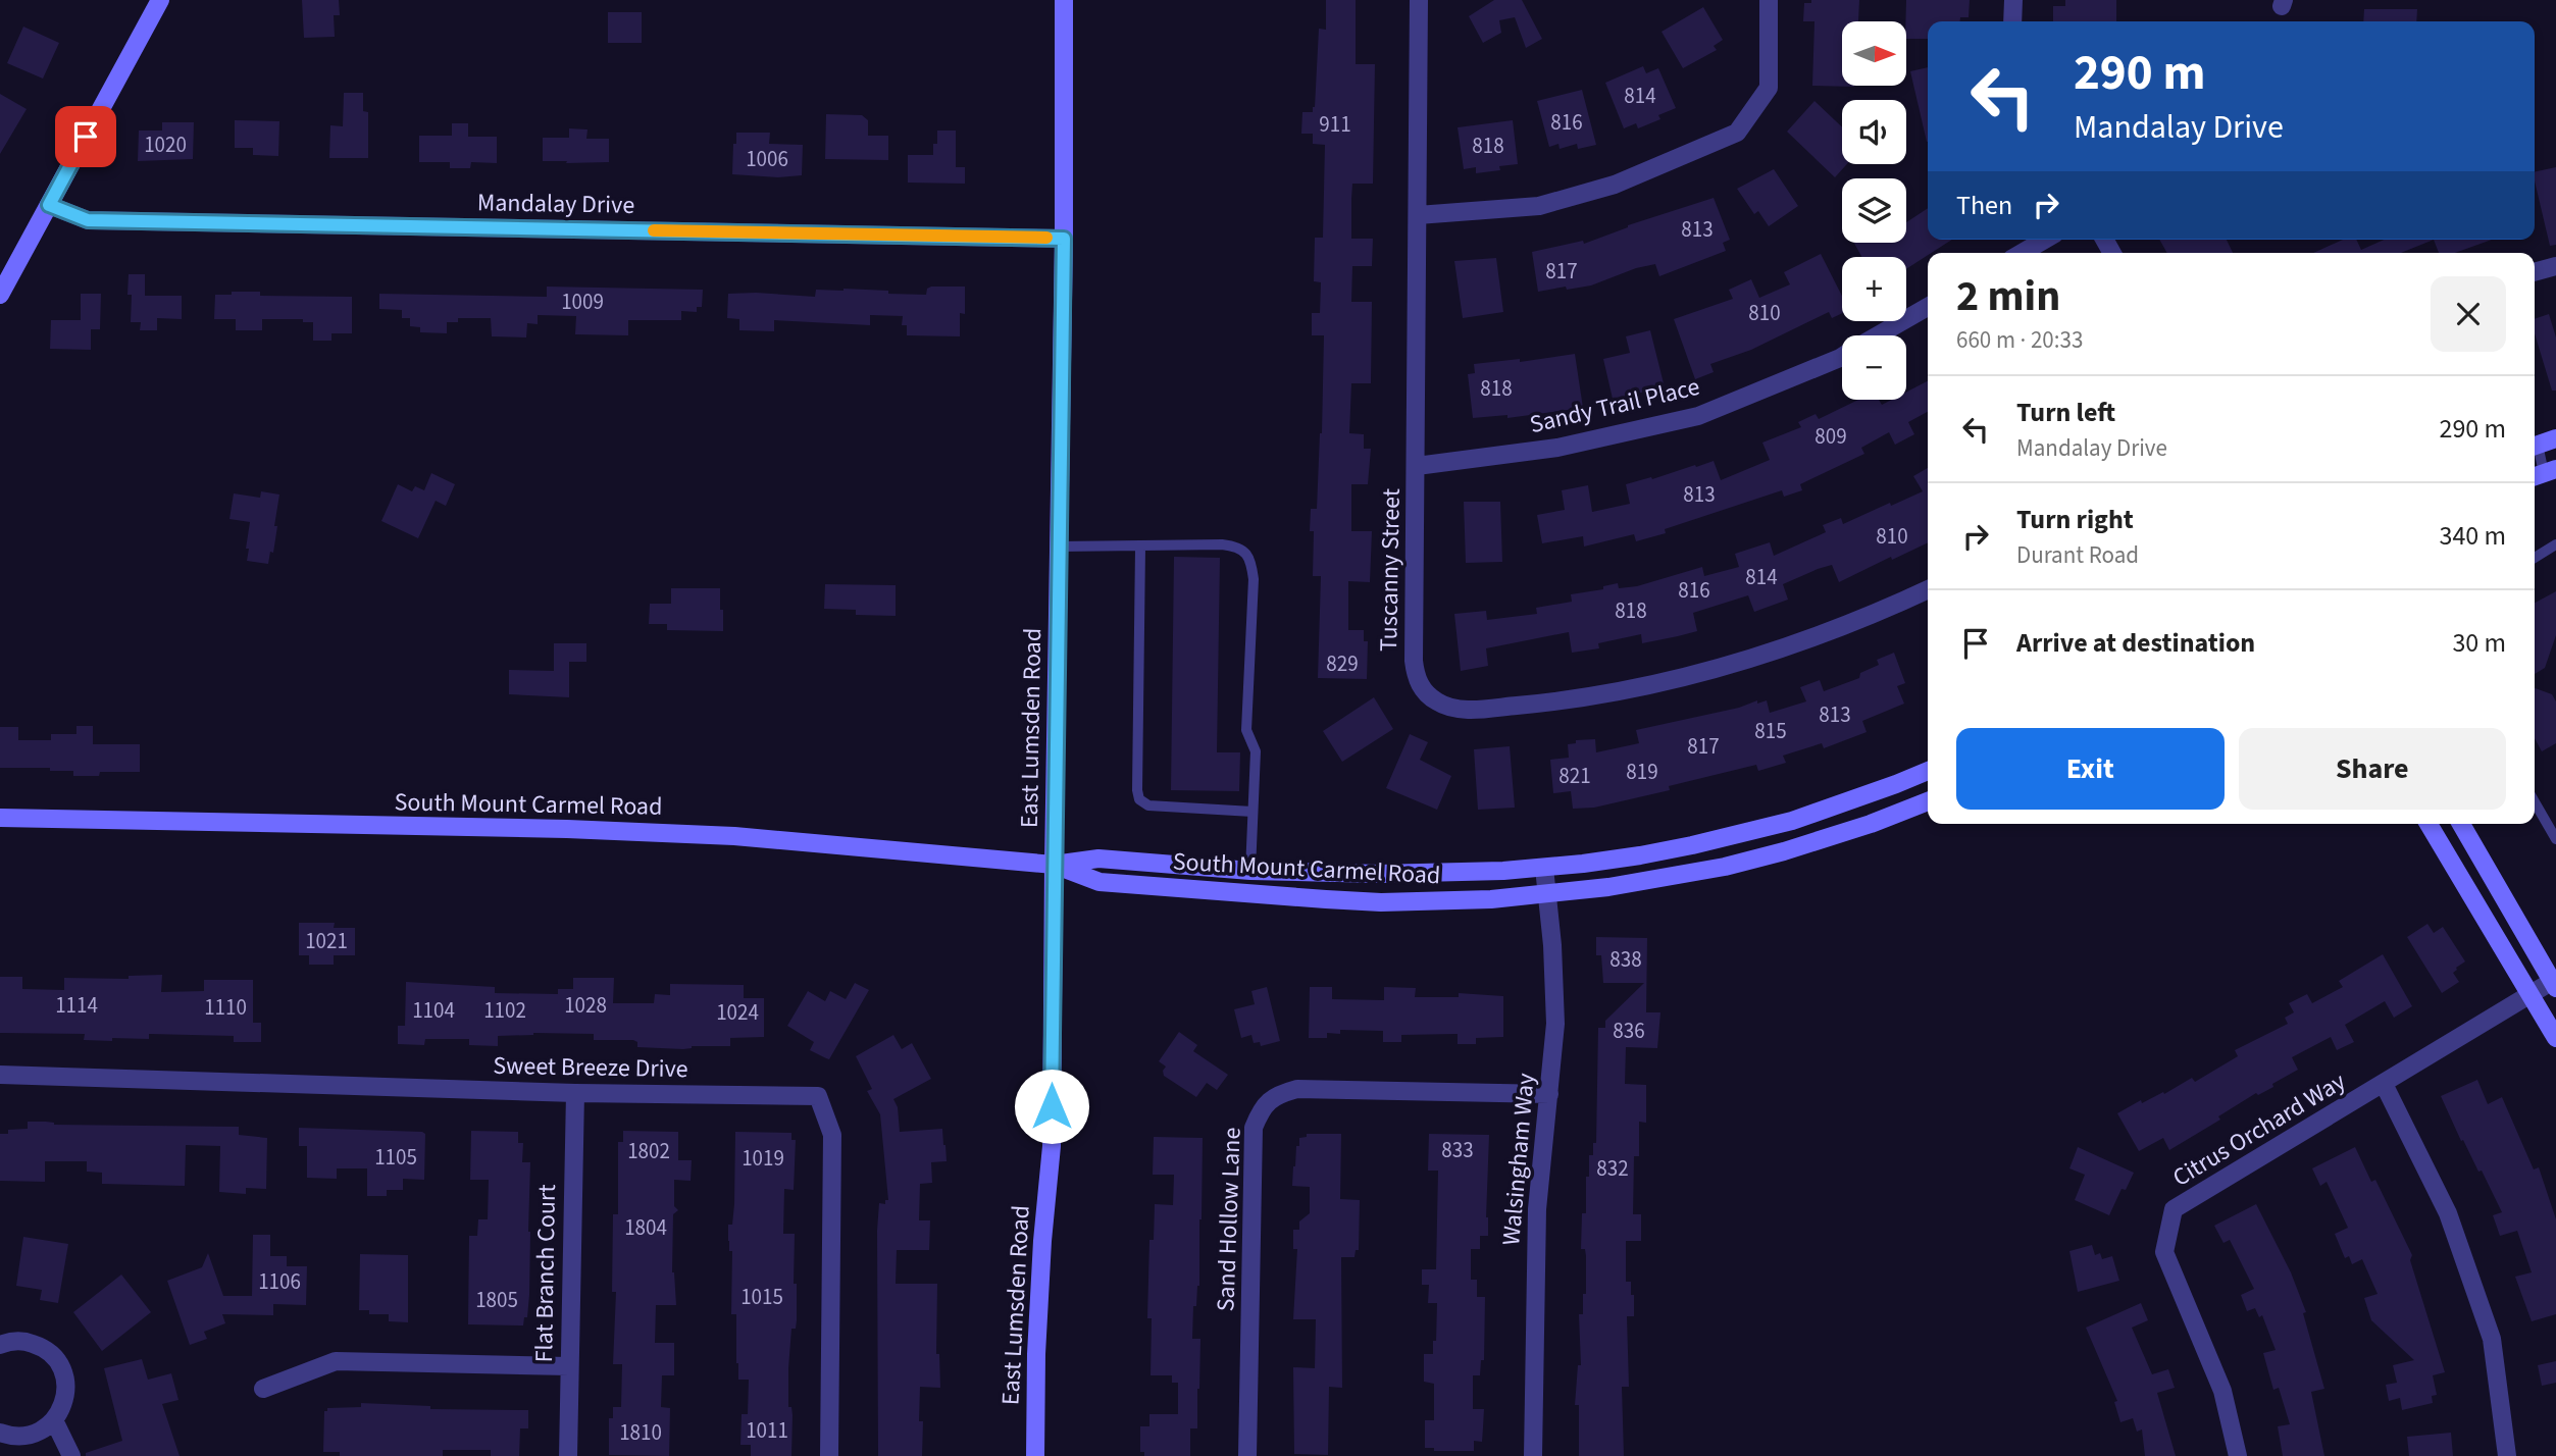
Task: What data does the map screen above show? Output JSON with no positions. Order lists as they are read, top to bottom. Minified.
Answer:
{"streets":{"street":["Mandalay Drive","Sandy Trail Place","Tuscanny Street","East Lumsden Road","South Mount Carmel Road","Sweet Breeze Drive","Citrus Orchard Way","Walsingham Way","Sand Hollow Lane","Flat Branch Court"]},"crossings":[["Mandalay Drive","East Lumsden Road"],["Sandy Trail Place","Tuscanny Street"],["East Lumsden Road","South Mount Carmel Road"],["South Mount Carmel Road","Walsingham Way"],["Sweet Breeze Drive","Flat Branch Court"],["Walsingham Way","Sand Hollow Lane"]],"house_numbers":["814","816","911","1020","818","1006","813","817","1009","810","818","809","813","810","814","816","818","829","813","815","817","819","821","1021","838","1114","1028","1110","1104","1102","1024","836","833","1802","1105","1019","832","1804","1106","1015","1805","1011","1810"],"north":"right","page":{"map_buttons":["+","−"],"turn":["290 m","Mandalay Drive"],"then":"Then","heading":["2 min","660 m · 20:33"],"list":[{"name":"Turn left","note":"Mandalay Drive","value":"290 m"},{"name":"Turn right","note":"Durant Road","value":"340 m"},{"name":"Arrive at destination","value":"30 m"}],"buttons":["Exit","Share"]}}
